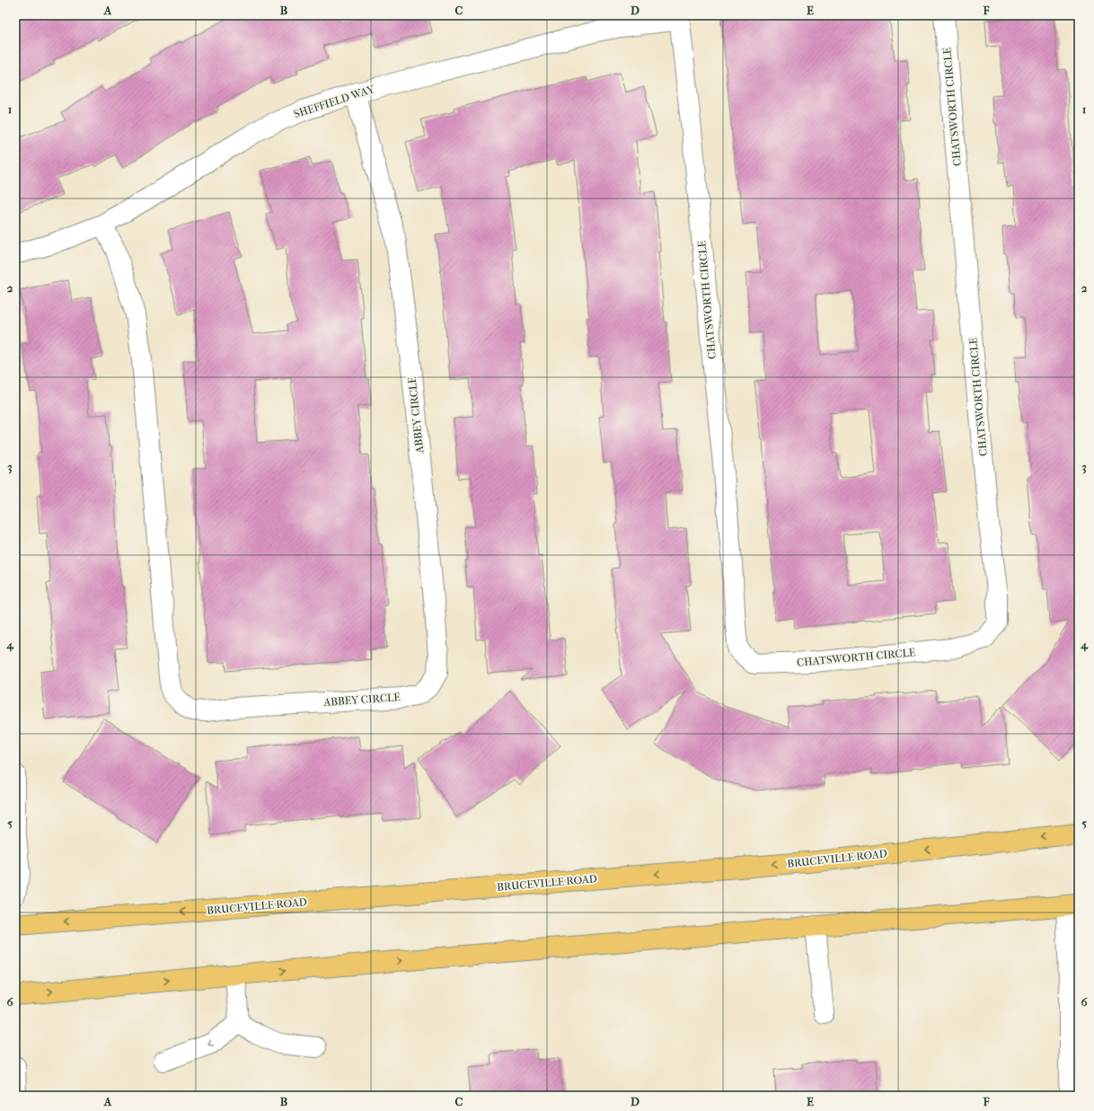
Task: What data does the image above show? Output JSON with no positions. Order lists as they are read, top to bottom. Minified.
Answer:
{"streets":{"main road":["BRUCEVILLE ROAD"],"street":["SHEFFIELD WAY","CHATSWORTH CIRCLE","ABBEY CIRCLE"]},"crossings":[["SHEFFIELD WAY","CHATSWORTH CIRCLE"],["SHEFFIELD WAY","ABBEY CIRCLE"]],"grid":{"columns":["A","B","C","D","E","F"],"rows":["1","2","3","4","5","6"]}}
